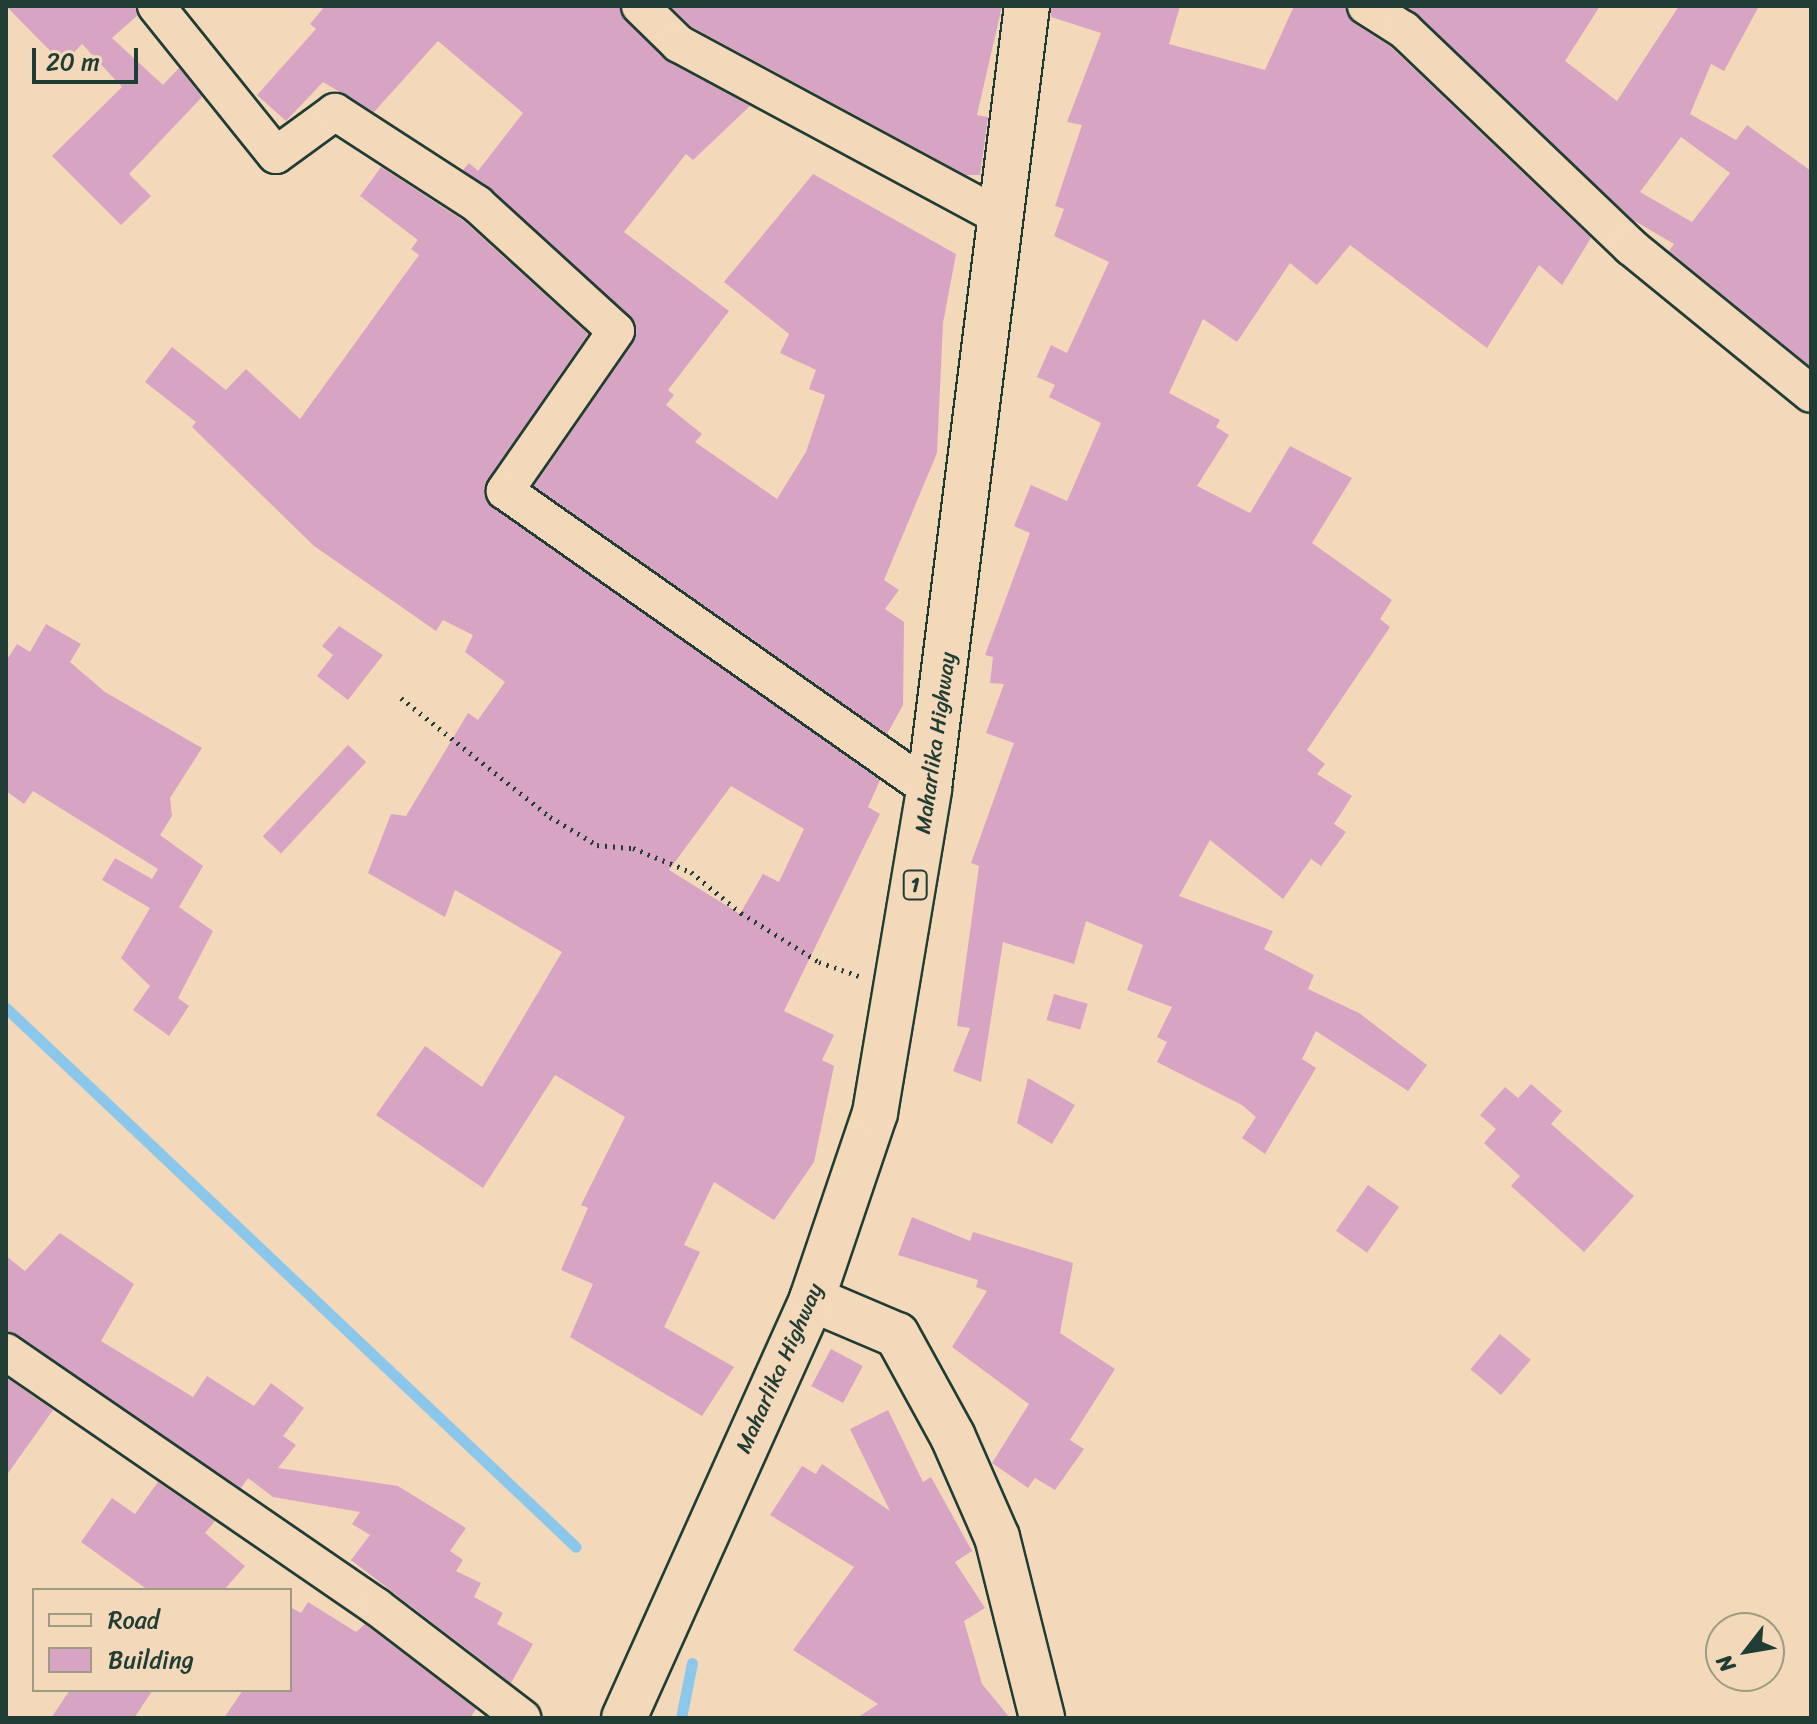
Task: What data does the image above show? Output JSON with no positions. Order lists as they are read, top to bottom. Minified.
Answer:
{"streets":{"main road":["Maharlika Highway","1"]},"legend":["Road","Building"],"scale_bar":"20 m","north":"bottom left"}
